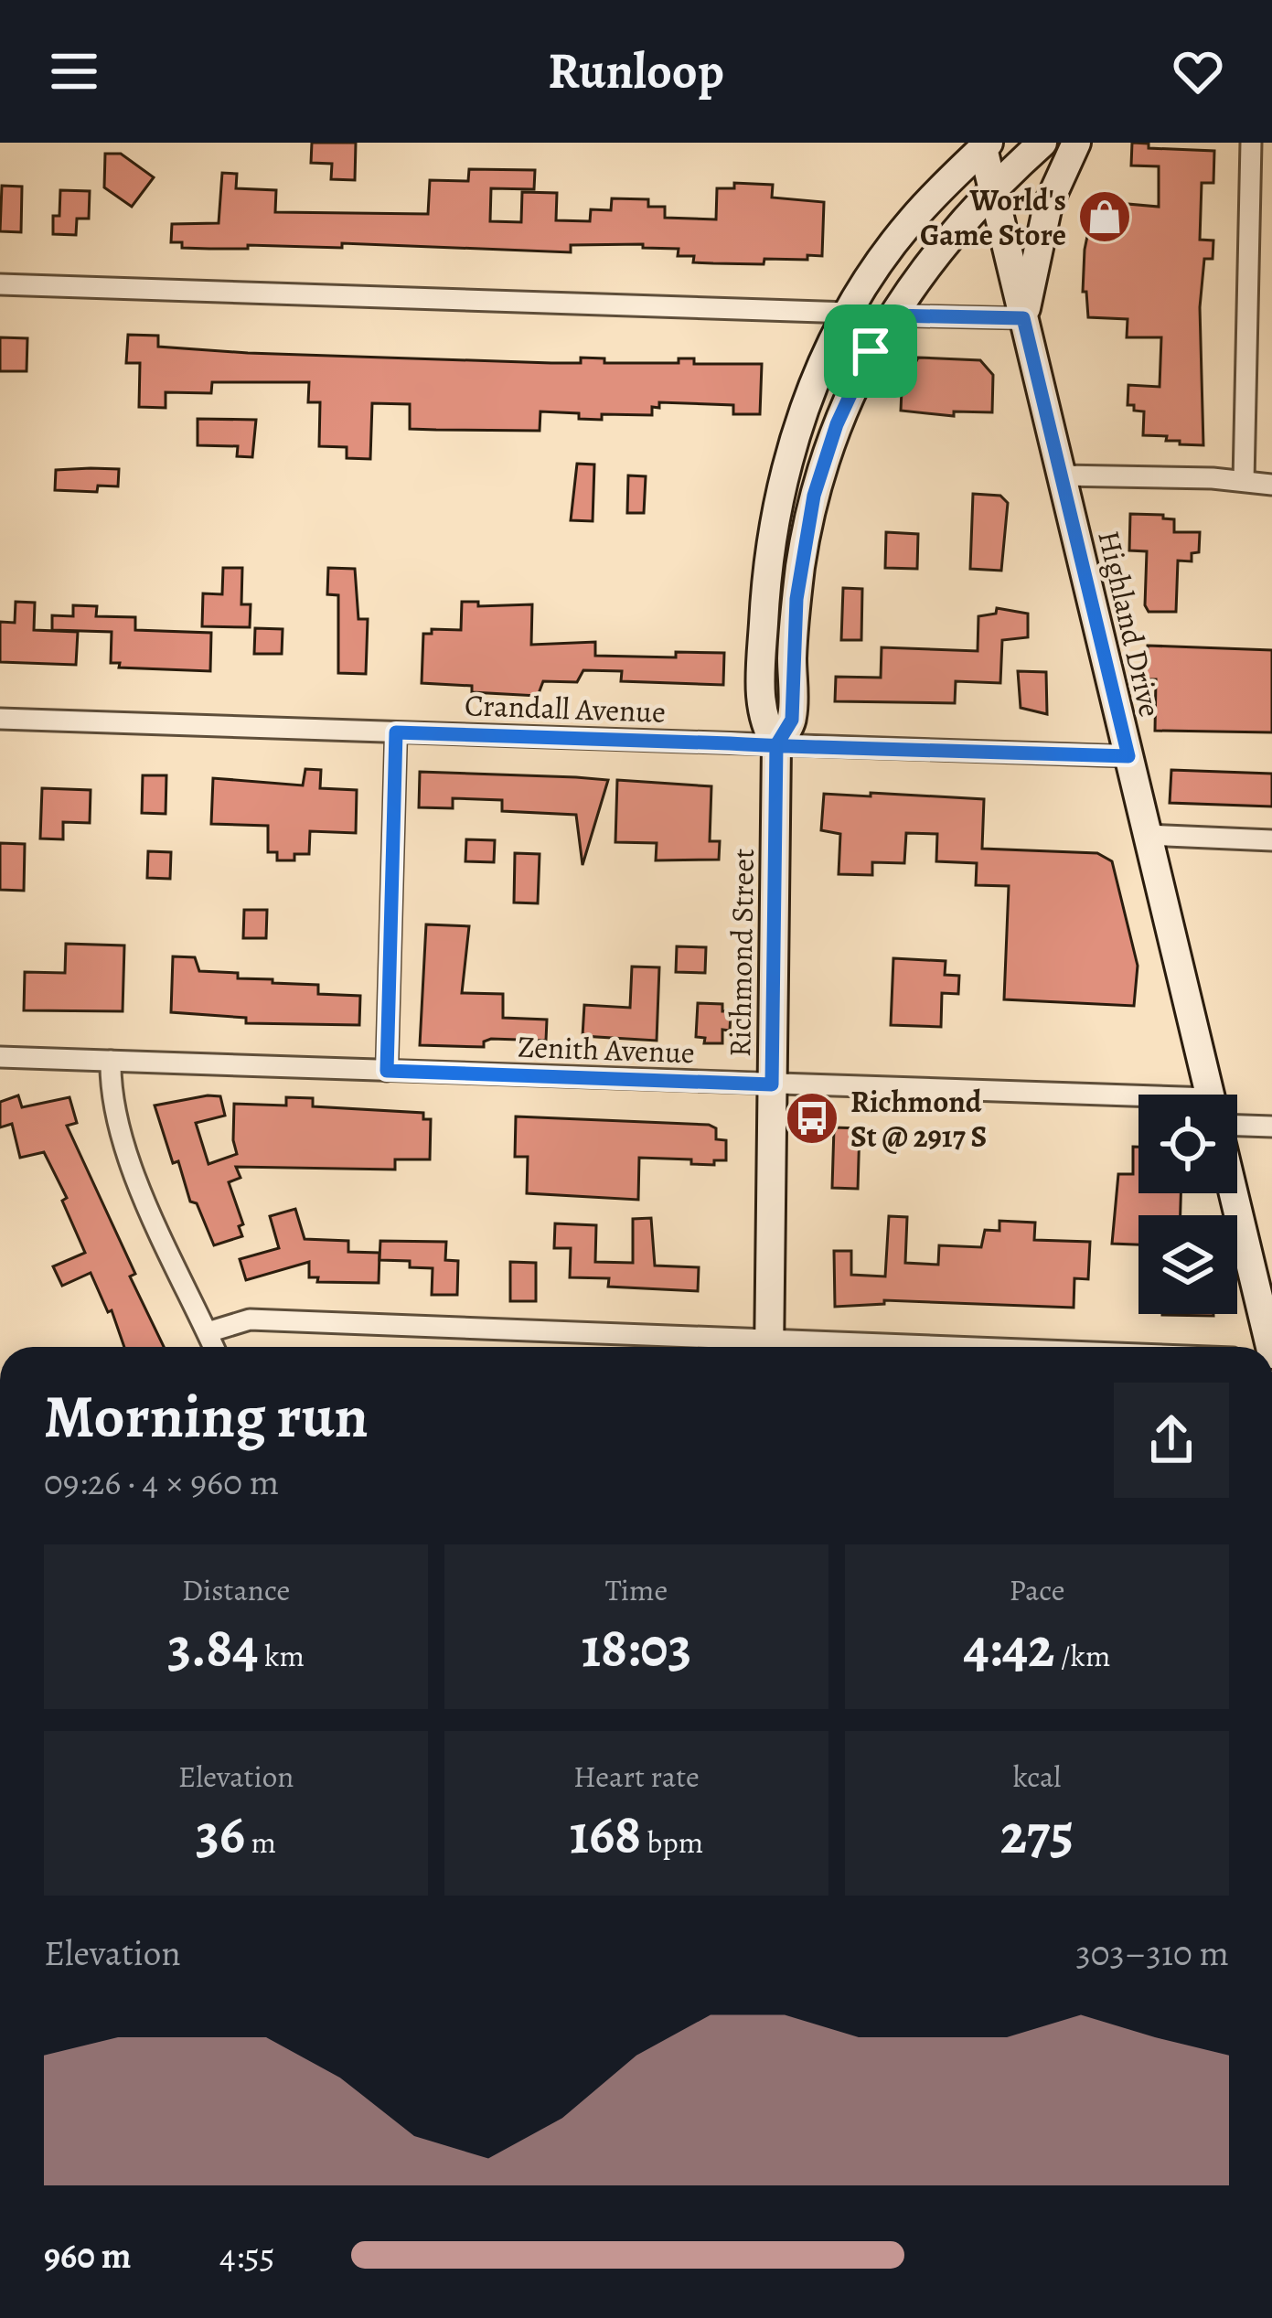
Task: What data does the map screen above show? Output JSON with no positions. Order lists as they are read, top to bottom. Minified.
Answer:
{"streets":{"main road":["Highland Drive","Richmond Street"],"street":["Crandall Avenue","Zenith Avenue"]},"crossings":[["Highland Drive","Crandall Avenue"],["Highland Drive","Richmond Street"],["Crandall Avenue","Richmond Street"],["Richmond Street","Zenith Avenue"]],"places":{"shop":["World's Game Store"],"bus stop":["Richmond St @ 2917 S"]},"page":{"header":"Runloop","heading":["Morning run","09:26 · 4 × 960 m"],"stats":[["Distance","3.84 km"],["Time","18:03"],["Pace","4:42 /km"],["Elevation","36 m"],["Heart rate","168 bpm"],["kcal","275"]],"chart":["Elevation","303–310 m"],"list":[{"name":"960 m","note":"4:55"}]}}
